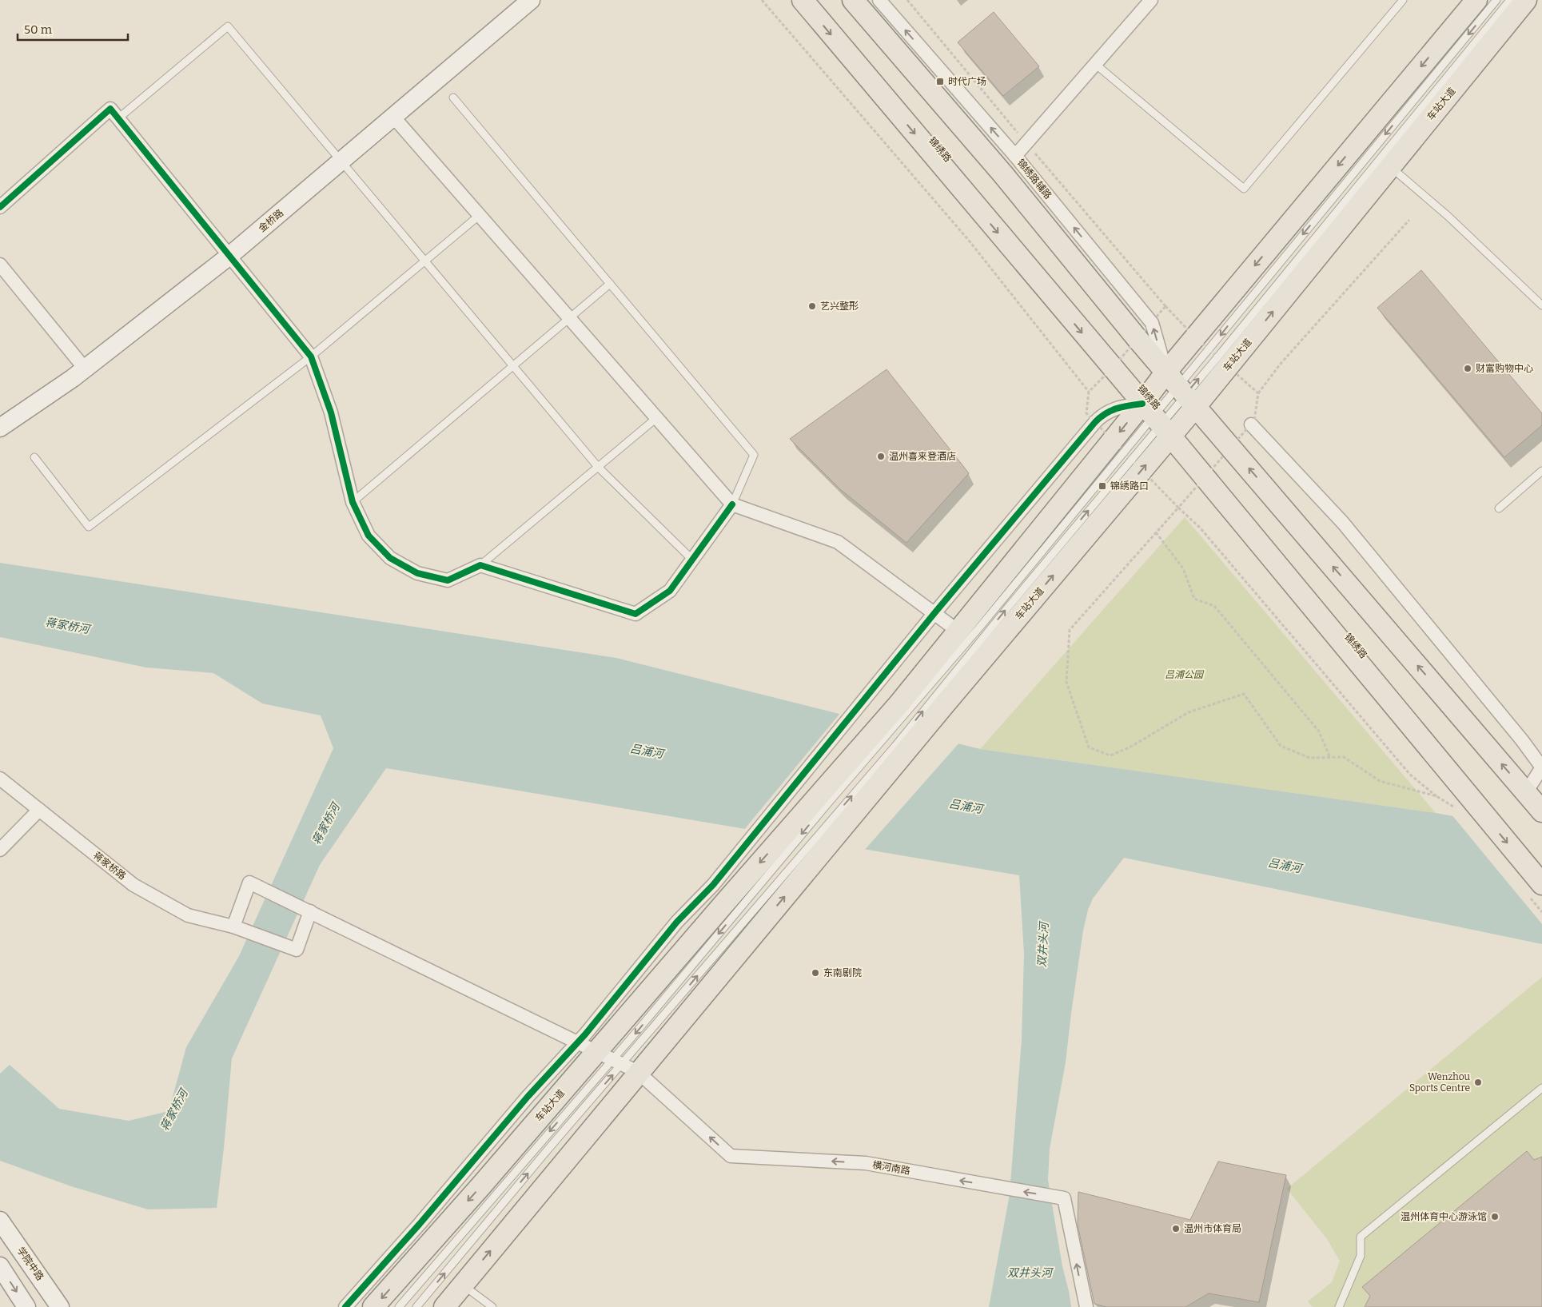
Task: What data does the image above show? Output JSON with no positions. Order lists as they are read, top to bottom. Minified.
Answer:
{"streets":{"main road":["车站大道","锦绣路"],"street":["锦绣路辅路","金桥路","蒋家桥路","横河南路","学院中路"]},"crossings":[["车站大道","锦绣路"],["车站大道","锦绣路辅路"],["车站大道","横河南路"],["蒋家桥路","横河南路"]],"one_way":["锦绣路辅路","横河南路"],"water":["蒋家桥河","吕浦河","双井头河"],"parks":["吕浦公园"],"places":{"transit":["时代广场","锦绣路口"],"other":["艺兴整形","财富购物中心","温州喜来登酒店","东南剧院","Wenzhou Sports Centre","温州体育中心游泳馆","温州市体育局"]},"scale_bar":"50 m"}
